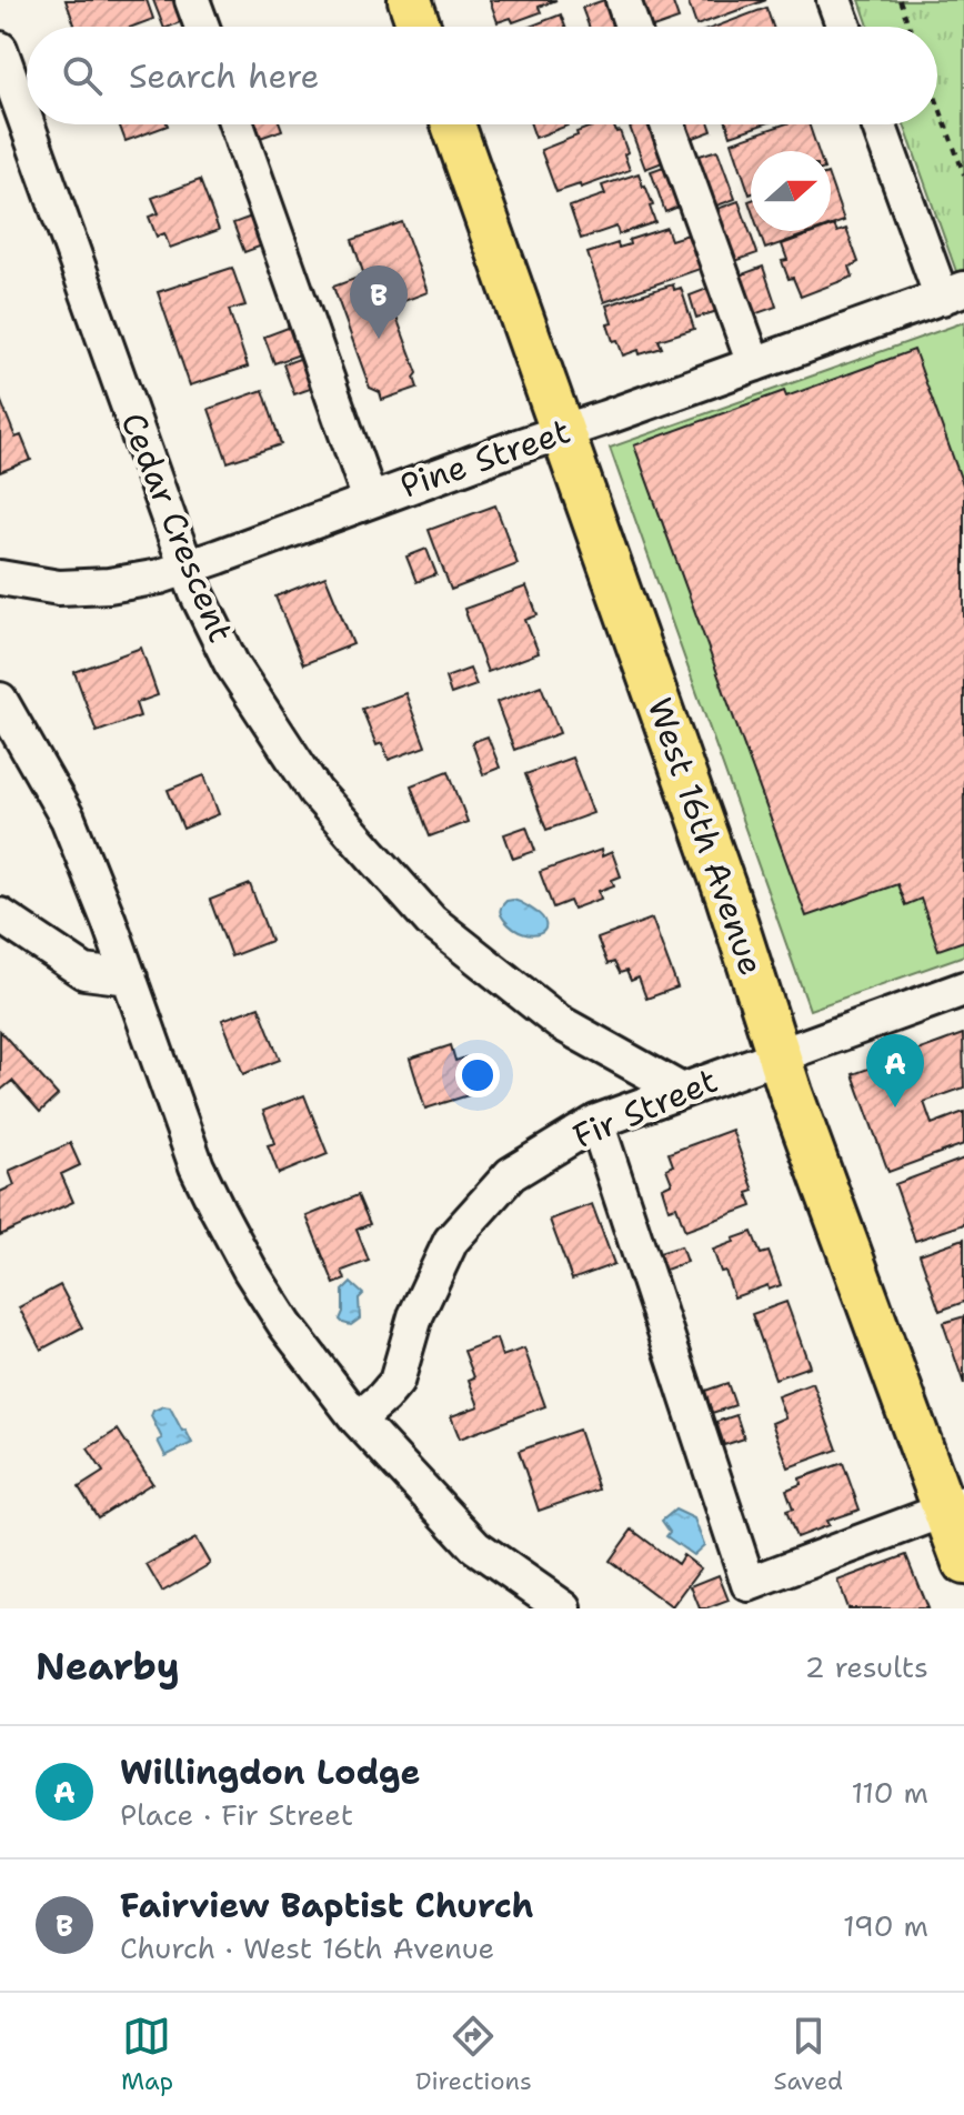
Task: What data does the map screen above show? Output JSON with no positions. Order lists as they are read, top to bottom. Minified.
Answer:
{"streets":{"main road":["West 16th Avenue"],"street":["Pine Street","Cedar Crescent","Fir Street"]},"crossings":[["Pine Street","Cedar Crescent"],["Pine Street","West 16th Avenue"],["Cedar Crescent","Fir Street"],["West 16th Avenue","Fir Street"]],"north":"right","page":{"search":"Search here","pins":["B","A"],"heading":["Nearby","2 results"],"list":[{"mark":"A","name":"Willingdon Lodge","note":"Place · Fir Street","value":"110 m"},{"mark":"B","name":"Fairview Baptist Church","note":"Church · West 16th Avenue","value":"190 m"}],"nav":["Map","Directions","Saved"]}}
